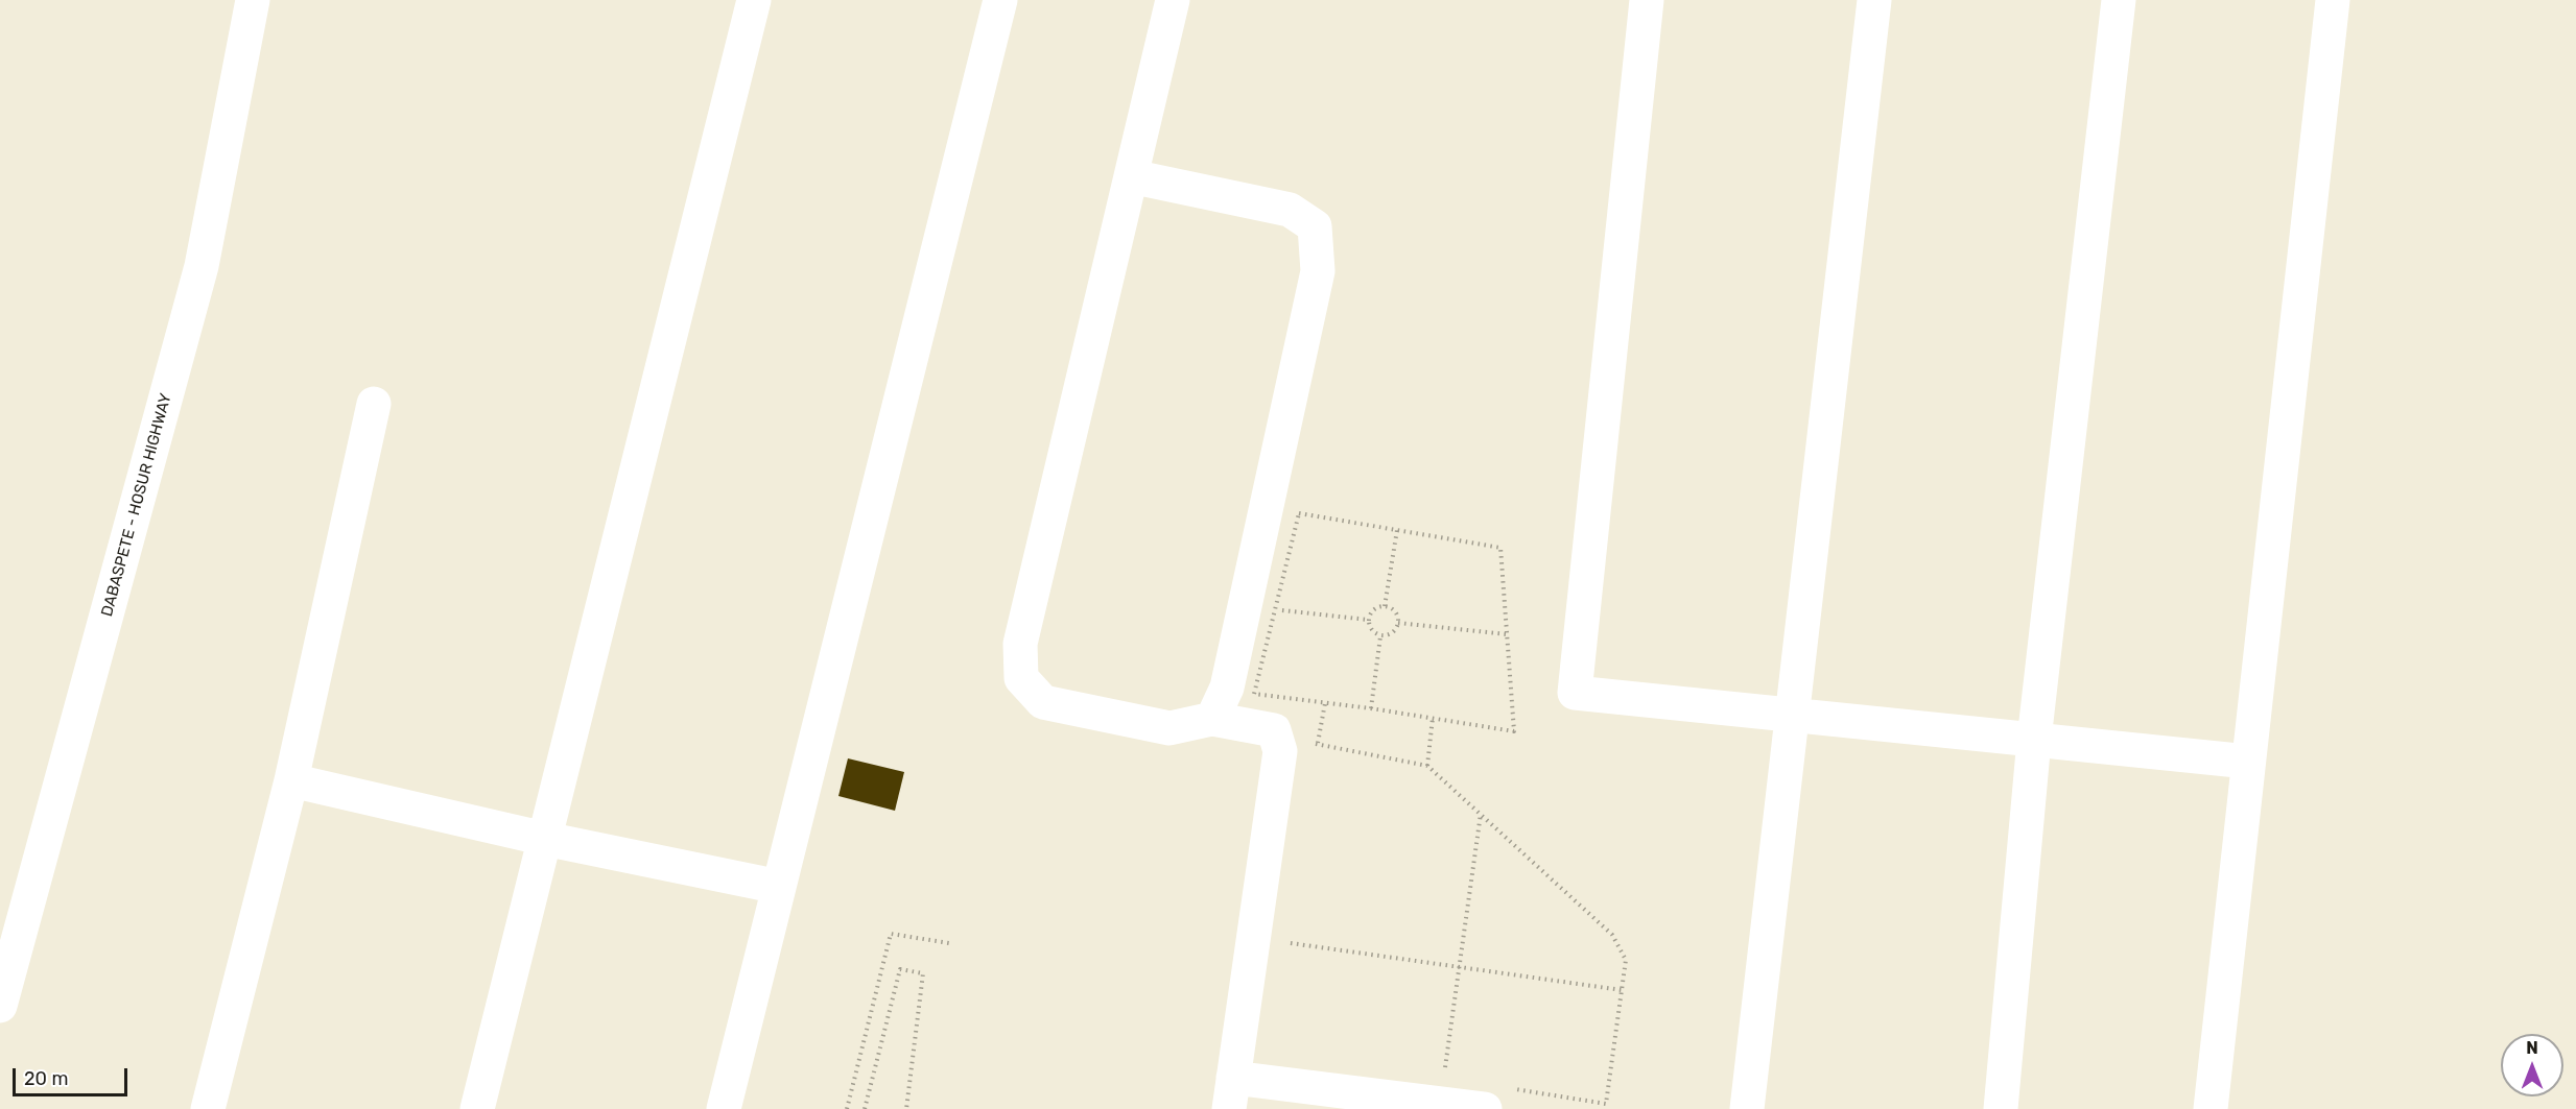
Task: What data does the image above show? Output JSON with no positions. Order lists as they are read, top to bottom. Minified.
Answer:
{"streets":{"main road":["DABASPETE - HOSUR HIGHWAY"]},"scale_bar":"20 m","north":"top"}
